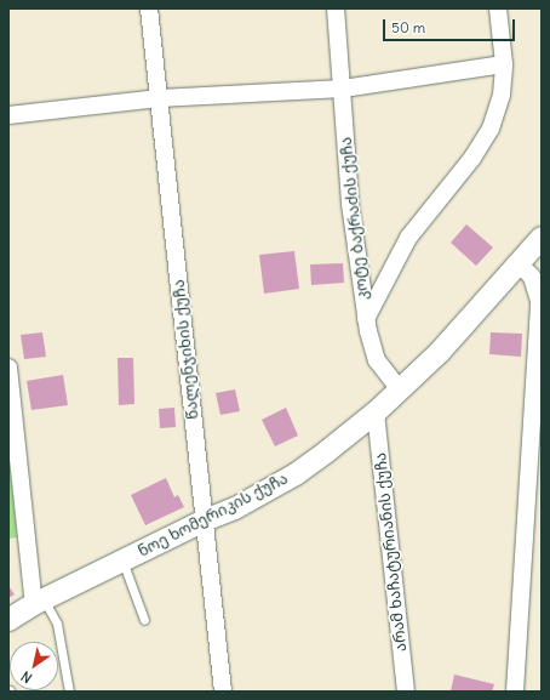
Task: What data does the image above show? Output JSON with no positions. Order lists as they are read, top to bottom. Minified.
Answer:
{"streets":{"street":["კოტე ბაქრაძის ქუჩა","წალენჯიხის ქუჩა","ნოე ხომერიკის ქუჩა","არამ ხაჩატურიანის ქუჩა"]},"crossings":[["კოტე ბაქრაძის ქუჩა","ნოე ხომერიკის ქუჩა"],["წალენჯიხის ქუჩა","ნოე ხომერიკის ქუჩა"],["ნოე ხომერიკის ქუჩა","არამ ხაჩატურიანის ქუჩა"]],"scale_bar":"50 m","north":"bottom left"}
